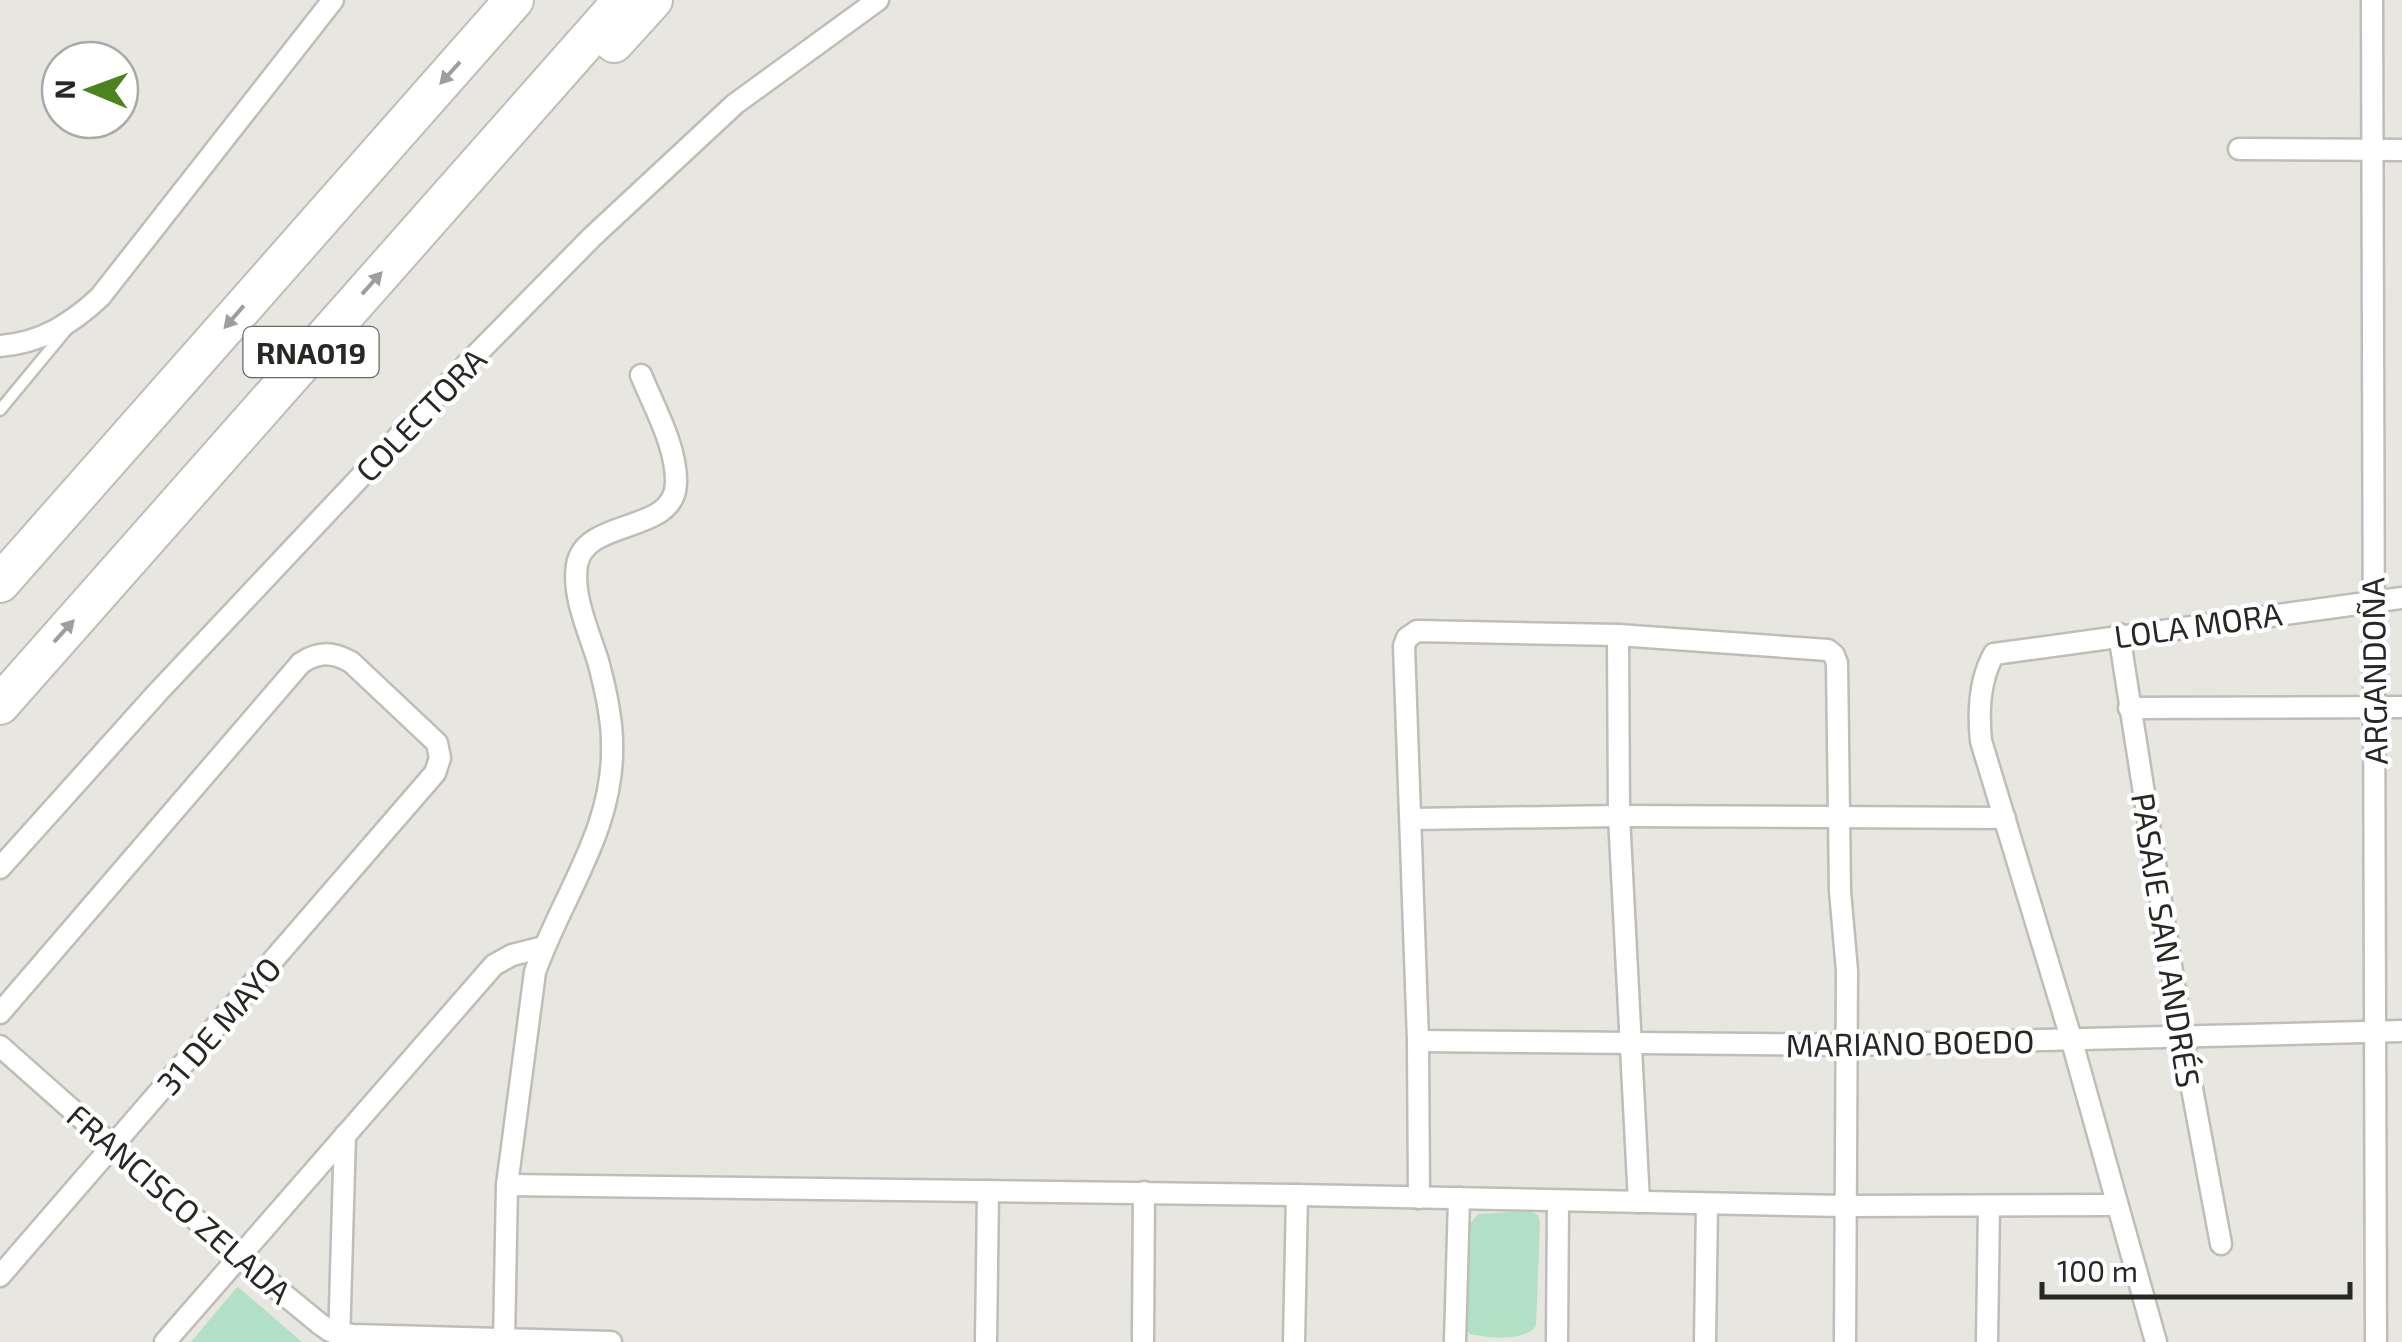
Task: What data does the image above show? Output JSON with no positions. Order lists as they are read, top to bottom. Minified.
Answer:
{"streets":{"highway":["RNA019"],"street":["COLECTORA","LOLA MORA","ARGANDOÑA","PASAJE SAN ANDRÉS","31 DE MAYO","MARIANO BOEDO","FRANCISCO ZELADA"]},"crossings":[["LOLA MORA","ARGANDOÑA"],["LOLA MORA","PASAJE SAN ANDRÉS"],["ARGANDOÑA","MARIANO BOEDO"],["PASAJE SAN ANDRÉS","MARIANO BOEDO"],["31 DE MAYO","FRANCISCO ZELADA"]],"scale_bar":"100 m","north":"left"}
